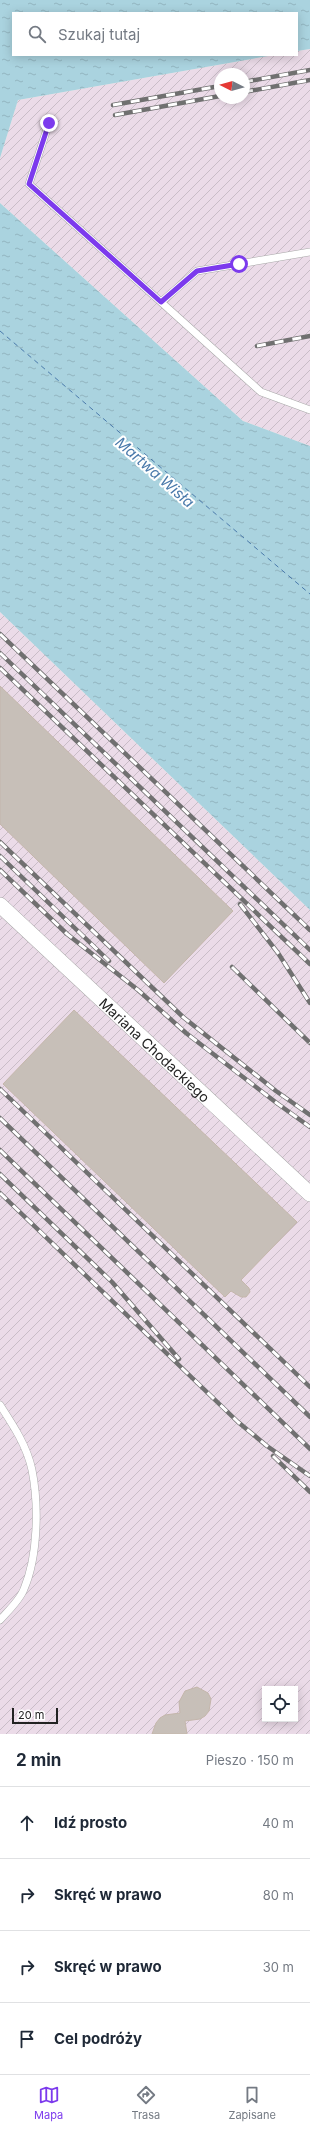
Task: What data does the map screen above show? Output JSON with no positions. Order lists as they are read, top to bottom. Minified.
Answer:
{"streets":{"street":["Mariana Chodackiego"]},"water":["Martwa Wisła"],"scale_bar":"20 m","north":"left","page":{"search":"Szukaj tutaj","scale":"20 m","heading":["2 min","Pieszo · 150 m"],"list":[["Idź prosto","40 m"],["Skręć w prawo","80 m"],["Skręć w prawo","30 m"],"Cel podróży"],"nav":["Mapa","Trasa","Zapisane"]}}
